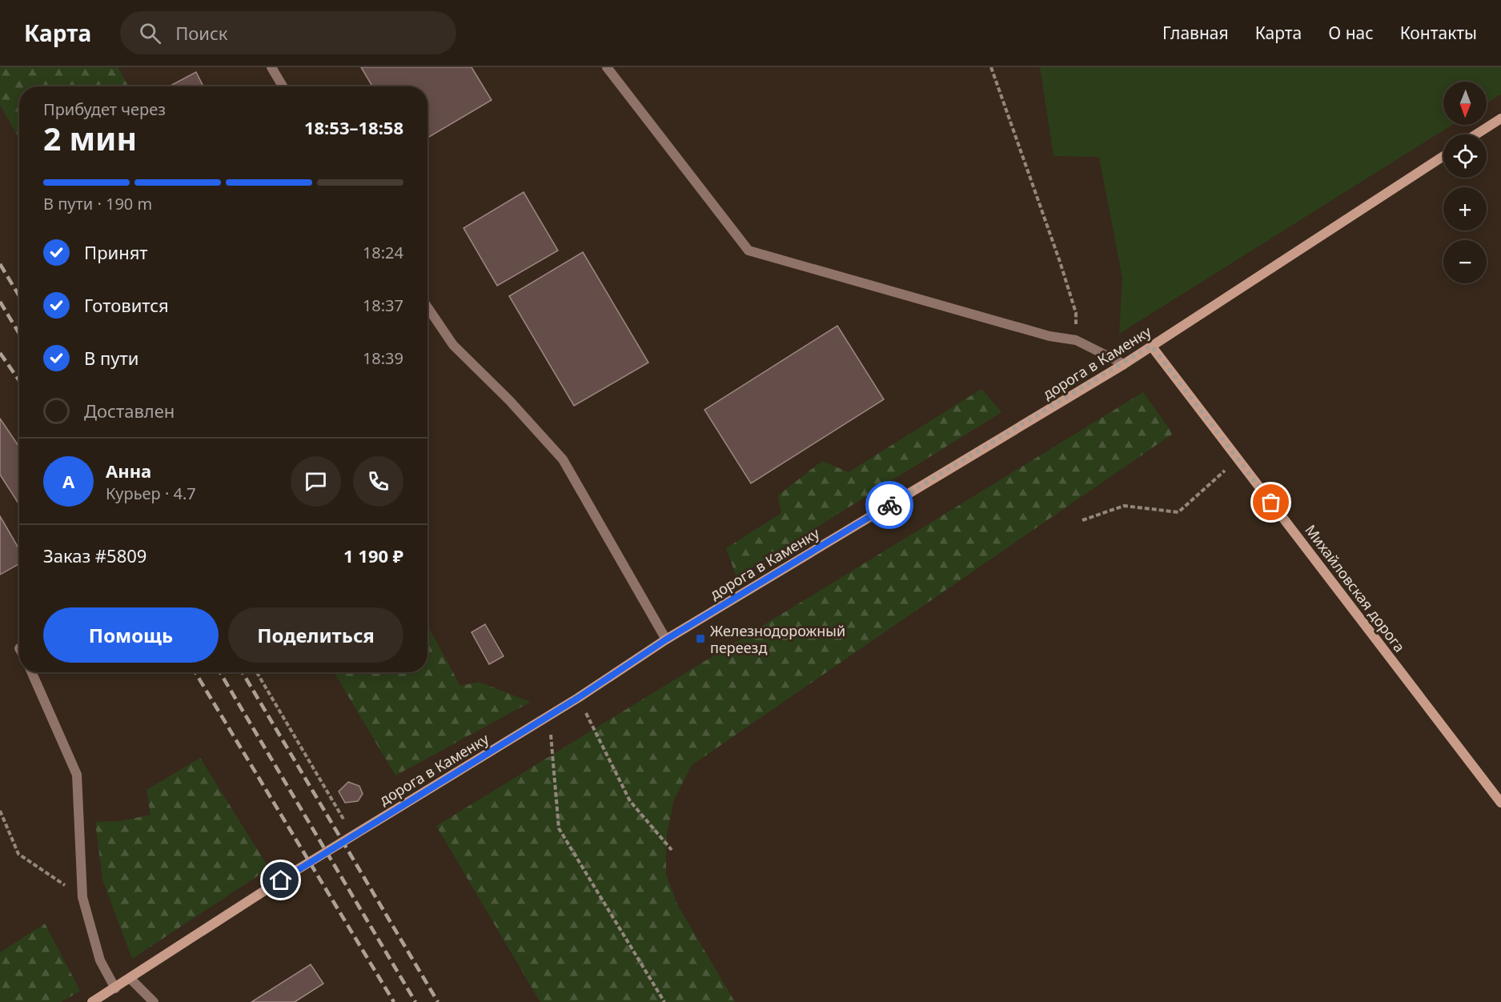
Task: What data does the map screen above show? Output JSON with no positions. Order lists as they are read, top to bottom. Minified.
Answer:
{"streets":{"street":["дорога в Каменку","Михайловская дорога"]},"crossings":[["дорога в Каменку","Михайловская дорога"]],"places":{"transit":["Железнодорожный переезд"]},"north":"bottom","page":{"header":"Карта","search":"Поиск","nav":["Главная","Карта","О нас","Контакты"],"map_buttons":["+","−"],"heading":["2 мин","Прибудет через","18:53–18:58"],"panel":["Анна","Курьер · 4.7","Заказ #5809","1 190 ₽"],"bar":"В пути · 190 m","list":[["Принят","18:24"],["Готовится","18:37"],["В пути","18:39"],"Доставлен"],"round":"А","buttons":["Помощь","Поделиться"]}}
